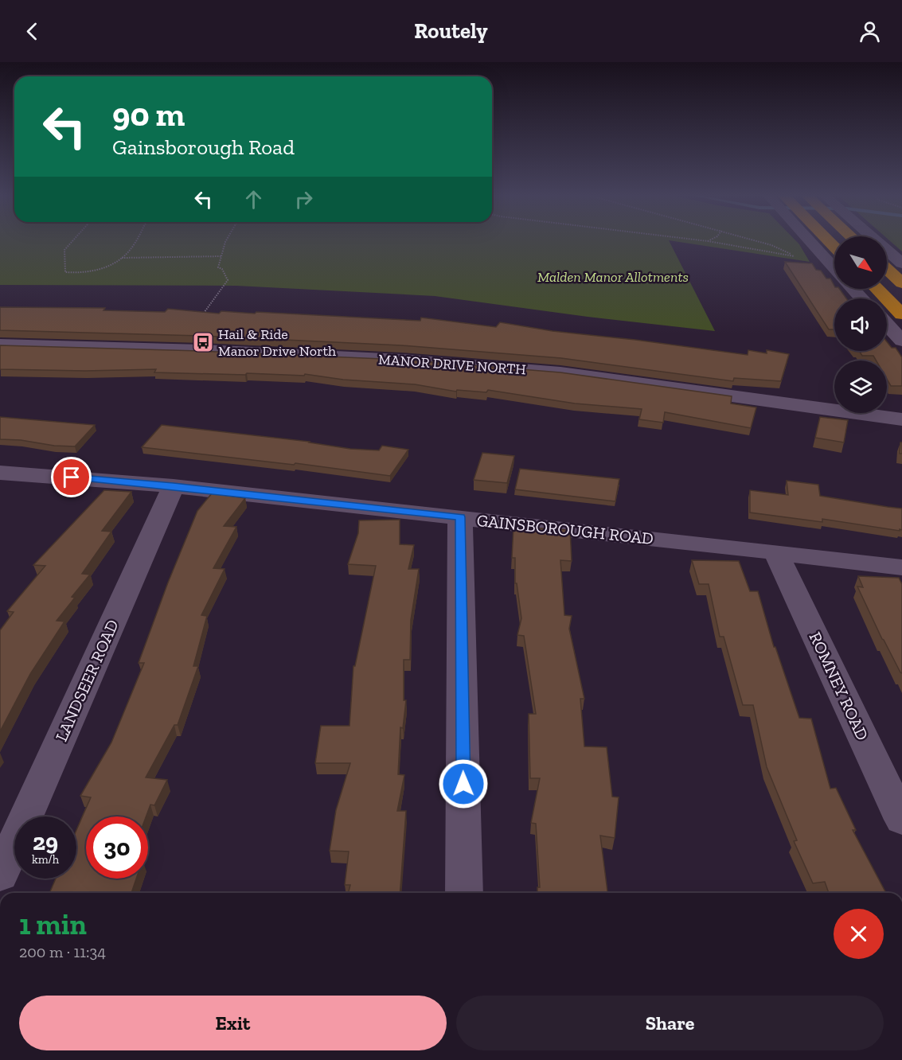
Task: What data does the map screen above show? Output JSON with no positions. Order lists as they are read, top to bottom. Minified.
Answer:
{"streets":{"street":["MANOR DRIVE NORTH","GAINSBOROUGH ROAD","LANDSEER ROAD","ROMNEY ROAD"]},"crossings":[["GAINSBOROUGH ROAD","LANDSEER ROAD"],["GAINSBOROUGH ROAD","ROMNEY ROAD"]],"parks":["Malden Manor Allotments"],"places":{"bus stop":["Hail & Ride Manor Drive North"]},"north":"bottom right","page":{"header":"Routely","turn":["90 m","Gainsborough Road"],"speed":"29 km/h","limit":"30","heading":["1 min","200 m · 11:34"],"buttons":["Exit","Share"]}}
